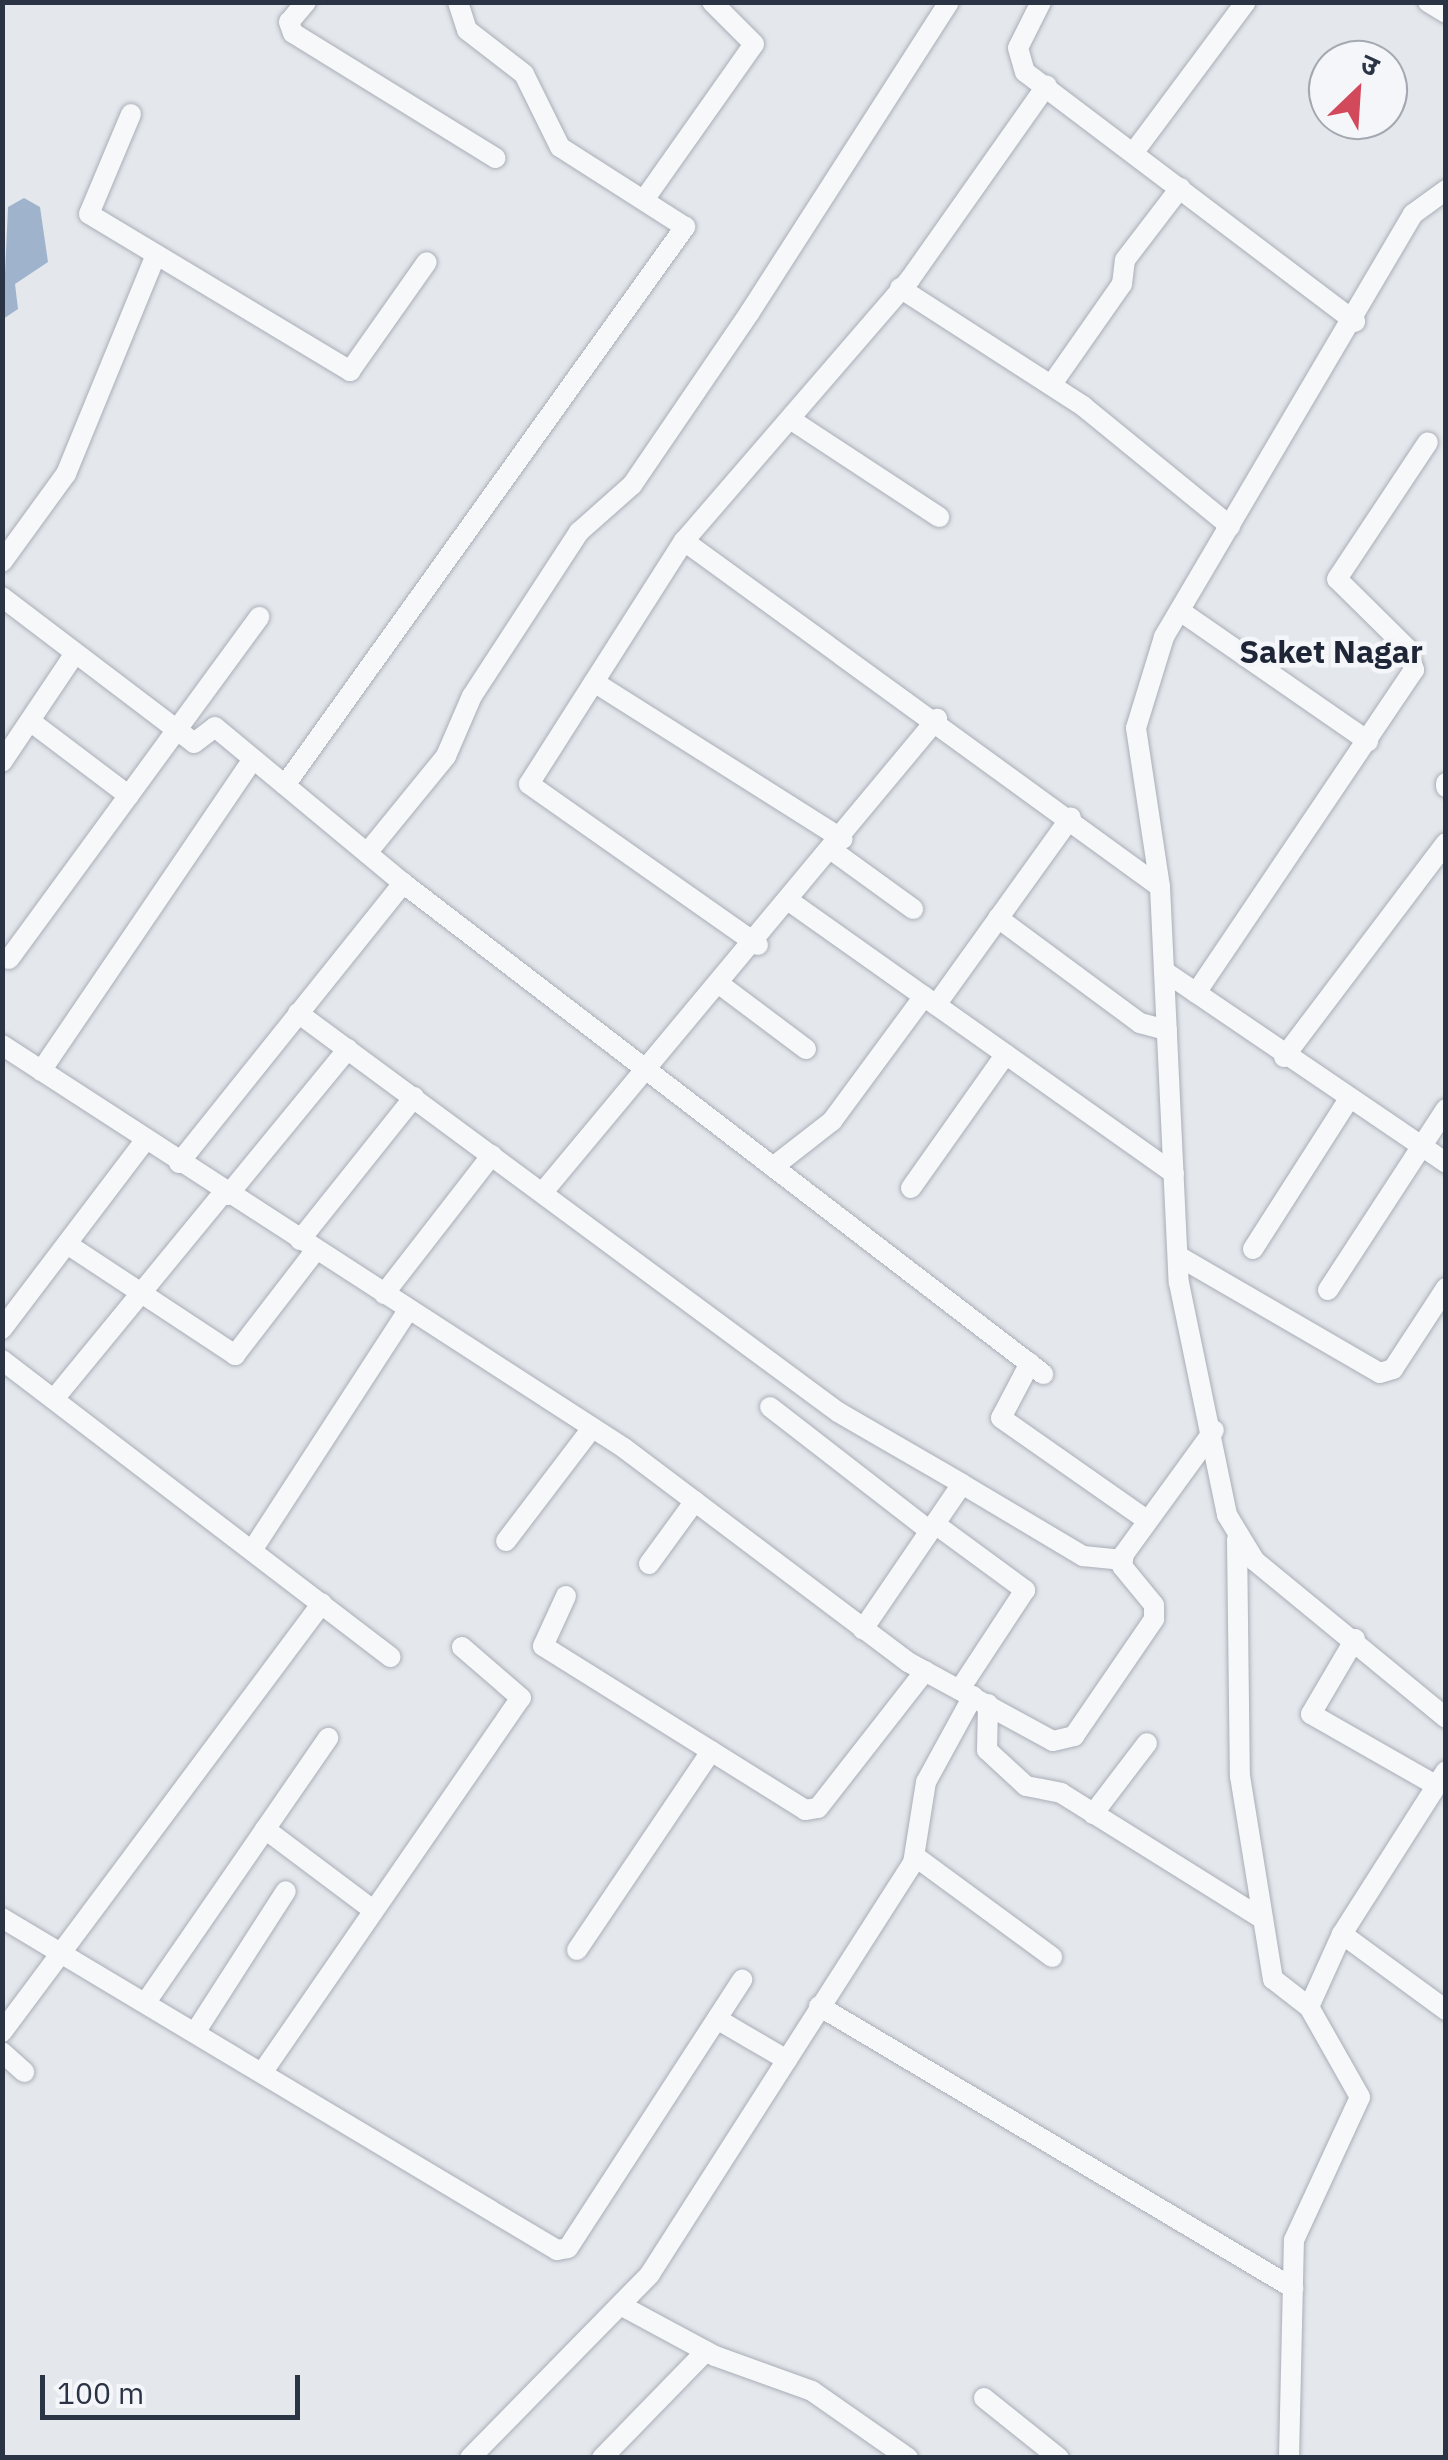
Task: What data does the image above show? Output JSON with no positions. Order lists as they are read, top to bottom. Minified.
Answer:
{"districts":["Saket Nagar"],"scale_bar":"100 m","north":"top right"}
